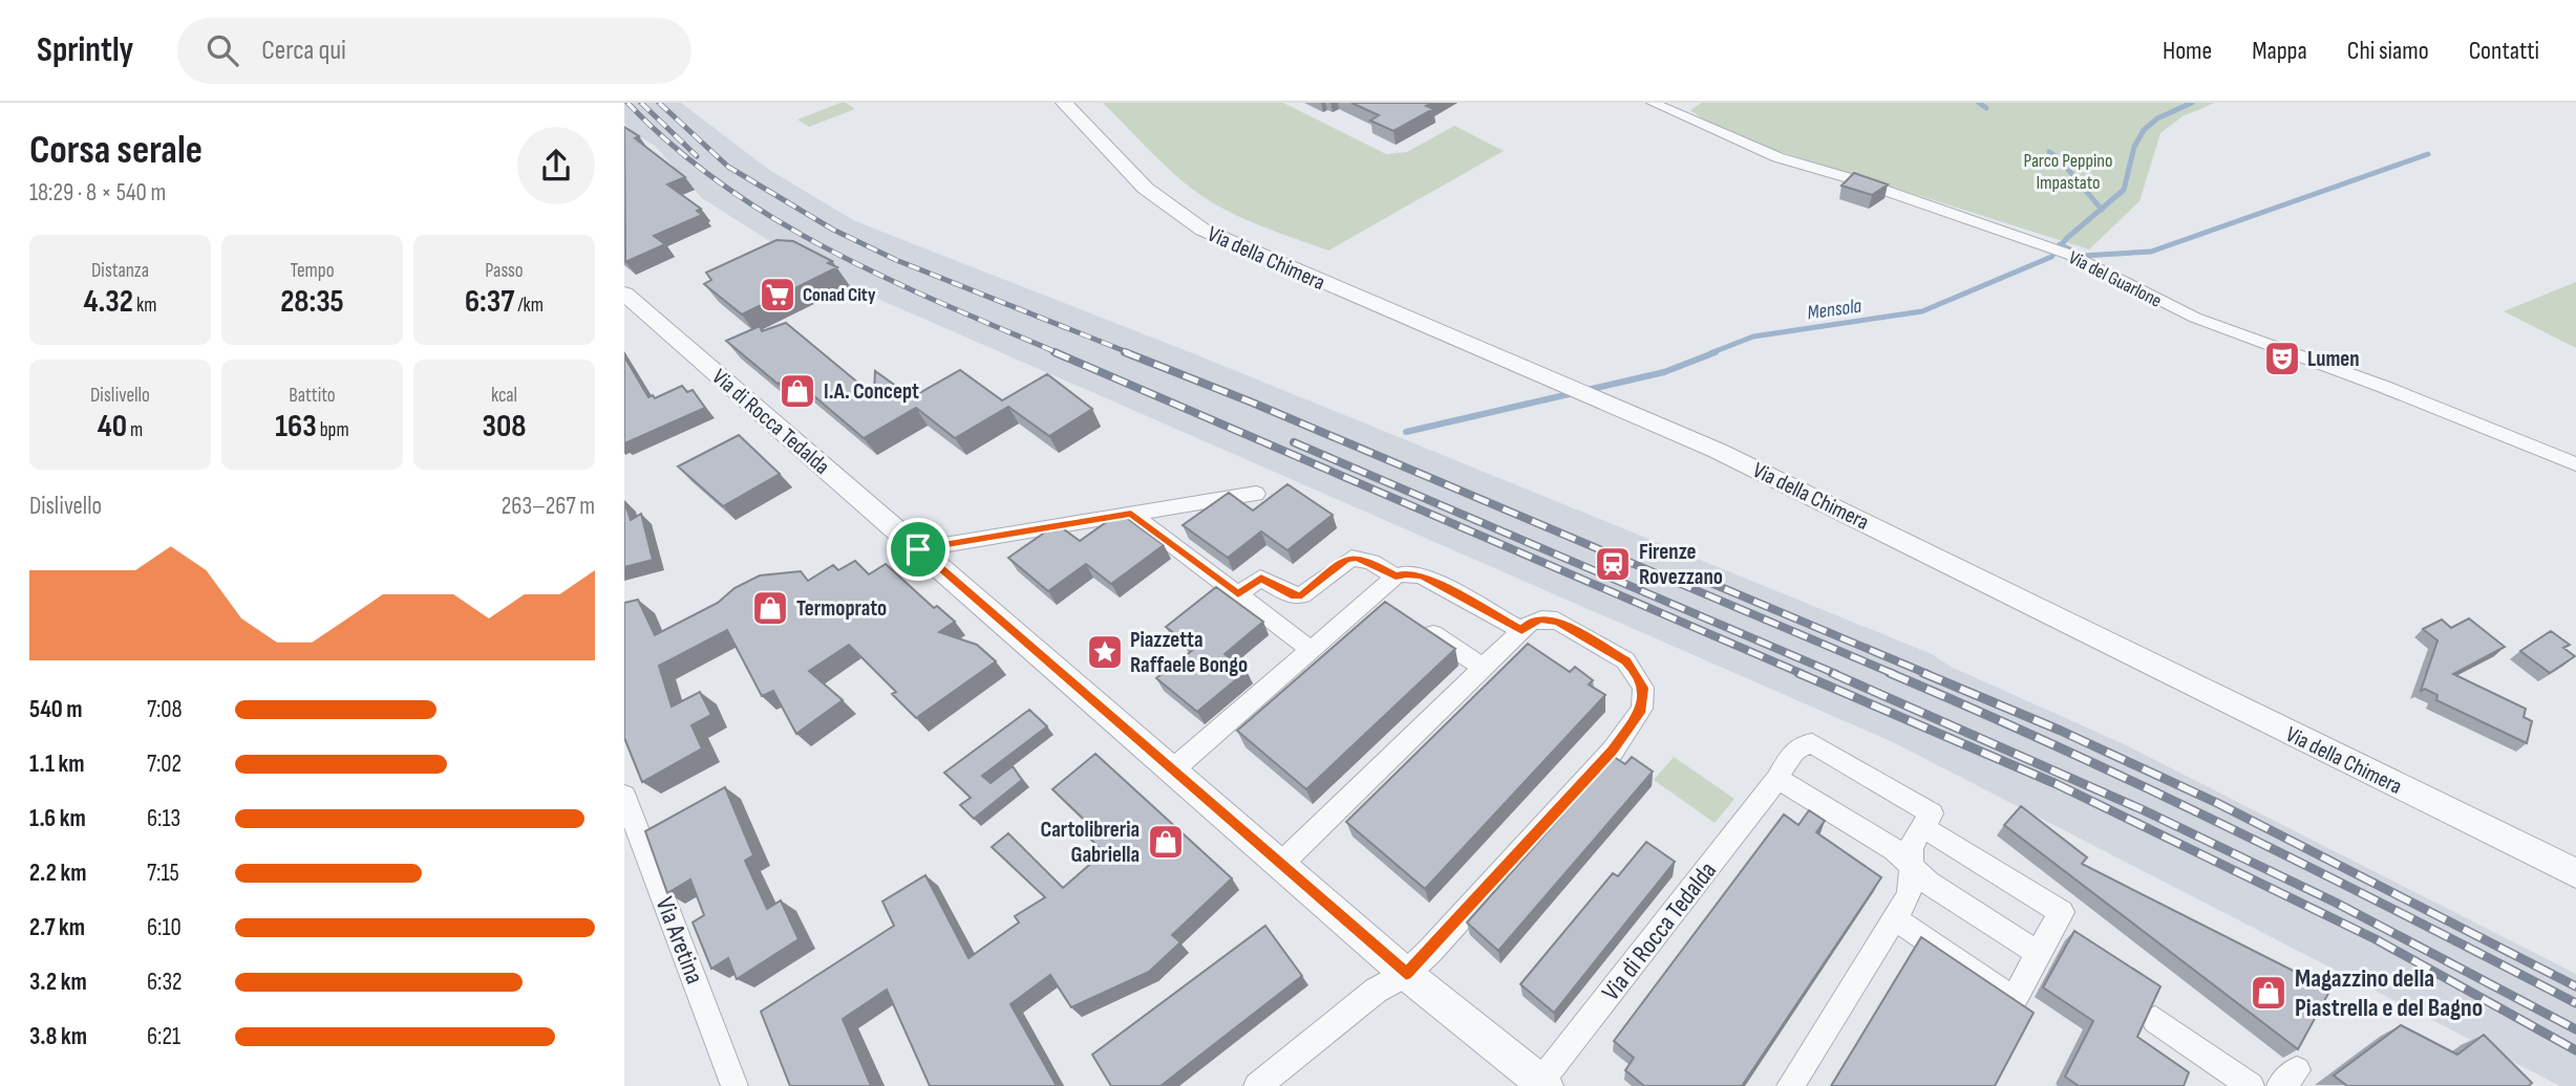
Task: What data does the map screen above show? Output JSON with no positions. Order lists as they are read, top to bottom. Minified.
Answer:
{"streets":{"street":["Via della Chimera","Via del Guarlone","Via di Rocca Tedalda","Via Aretina"]},"water":["Mensola"],"parks":["Parco Peppino Impastato"],"places":{"supermarket":["Conad City"],"theatre":["Lumen"],"shop":["I.A. Concept","Termoprato","Cartolibreria Gabriella","Magazzino della Piastrella e del Bagno"],"station":["Firenze Rovezzano"],"place":["Piazzetta Raffaele Bongo"]},"page":{"header":"Sprintly","search":"Cerca qui","nav":["Home","Mappa","Chi siamo","Contatti"],"heading":["Corsa serale","18:29 · 8 × 540 m"],"stats":[["Distanza","4.32 km"],["Tempo","28:35"],["Passo","6:37 /km"],["Dislivello","40 m"],["Battito","163 bpm"],["kcal","308"]],"chart":["Dislivello","263–267 m"],"list":[{"name":"540 m","note":"7:08"},{"name":"1.1 km","note":"7:02"},{"name":"1.6 km","note":"6:13"},{"name":"2.2 km","note":"7:15"},{"name":"2.7 km","note":"6:10"},{"name":"3.2 km","note":"6:32"},{"name":"3.8 km","note":"6:21"}]}}
